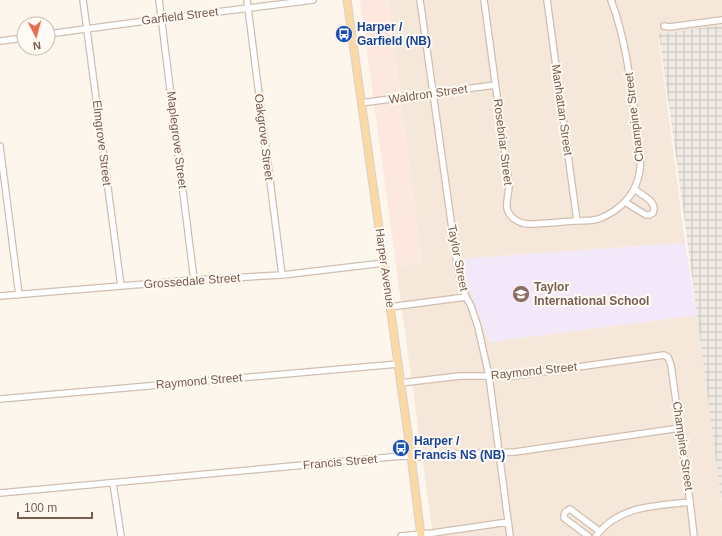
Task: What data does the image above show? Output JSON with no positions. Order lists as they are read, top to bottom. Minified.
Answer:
{"streets":{"main road":["Harper Avenue"],"street":["Garfield Street","Waldron Street","Manhattan Street","Champine Street","Oakgrove Street","Maplegrove Street","Rosebriar Street","Elmgrove Street","Taylor Street","Grossedale Street","Raymond Street","Francis Street"]},"crossings":[["Garfield Street","Oakgrove Street"],["Garfield Street","Maplegrove Street"],["Garfield Street","Elmgrove Street"],["Waldron Street","Rosebriar Street"],["Waldron Street","Taylor Street"],["Waldron Street","Harper Avenue"],["Manhattan Street","Champine Street"],["Manhattan Street","Rosebriar Street"],["Champine Street","Rosebriar Street"],["Champine Street","Raymond Street"],["Champine Street","Francis Street"],["Oakgrove Street","Grossedale Street"],["Maplegrove Street","Grossedale Street"],["Elmgrove Street","Grossedale Street"],["Taylor Street","Raymond Street"],["Taylor Street","Francis Street"],["Harper Avenue","Grossedale Street"],["Harper Avenue","Raymond Street"],["Harper Avenue","Francis Street"]],"places":{"bus stop":["Harper / Garfield (NB)","Harper / Francis NS (NB)"],"school or university":["Taylor International School"]},"scale_bar":"100 m","north":"bottom"}
